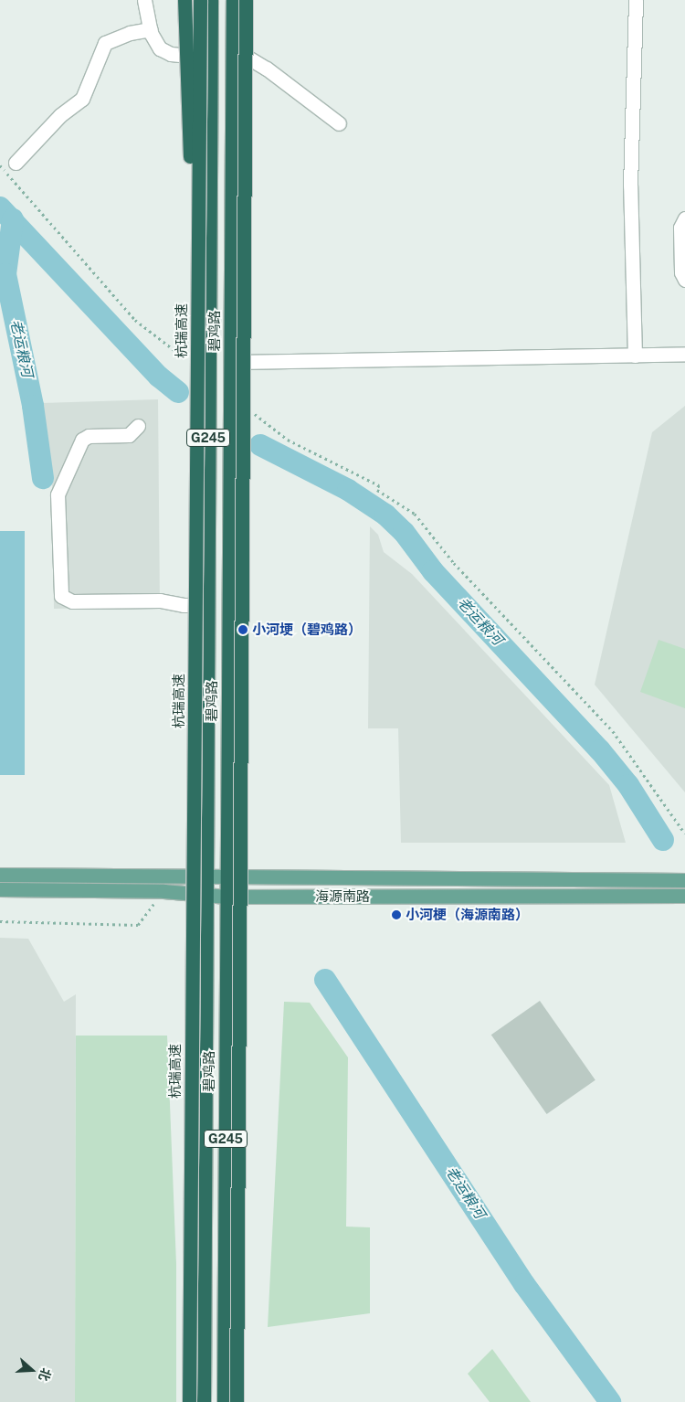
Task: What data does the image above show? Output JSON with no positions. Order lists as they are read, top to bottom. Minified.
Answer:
{"streets":{"highway":["杭瑞高速","碧鸡路","G245"],"main road":["海源南路"]},"crossings":[["碧鸡路","海源南路"]],"water":["老运粮河"],"places":["小河埂（碧鸡路）","小河梗（海源南路）"],"north":"right"}
